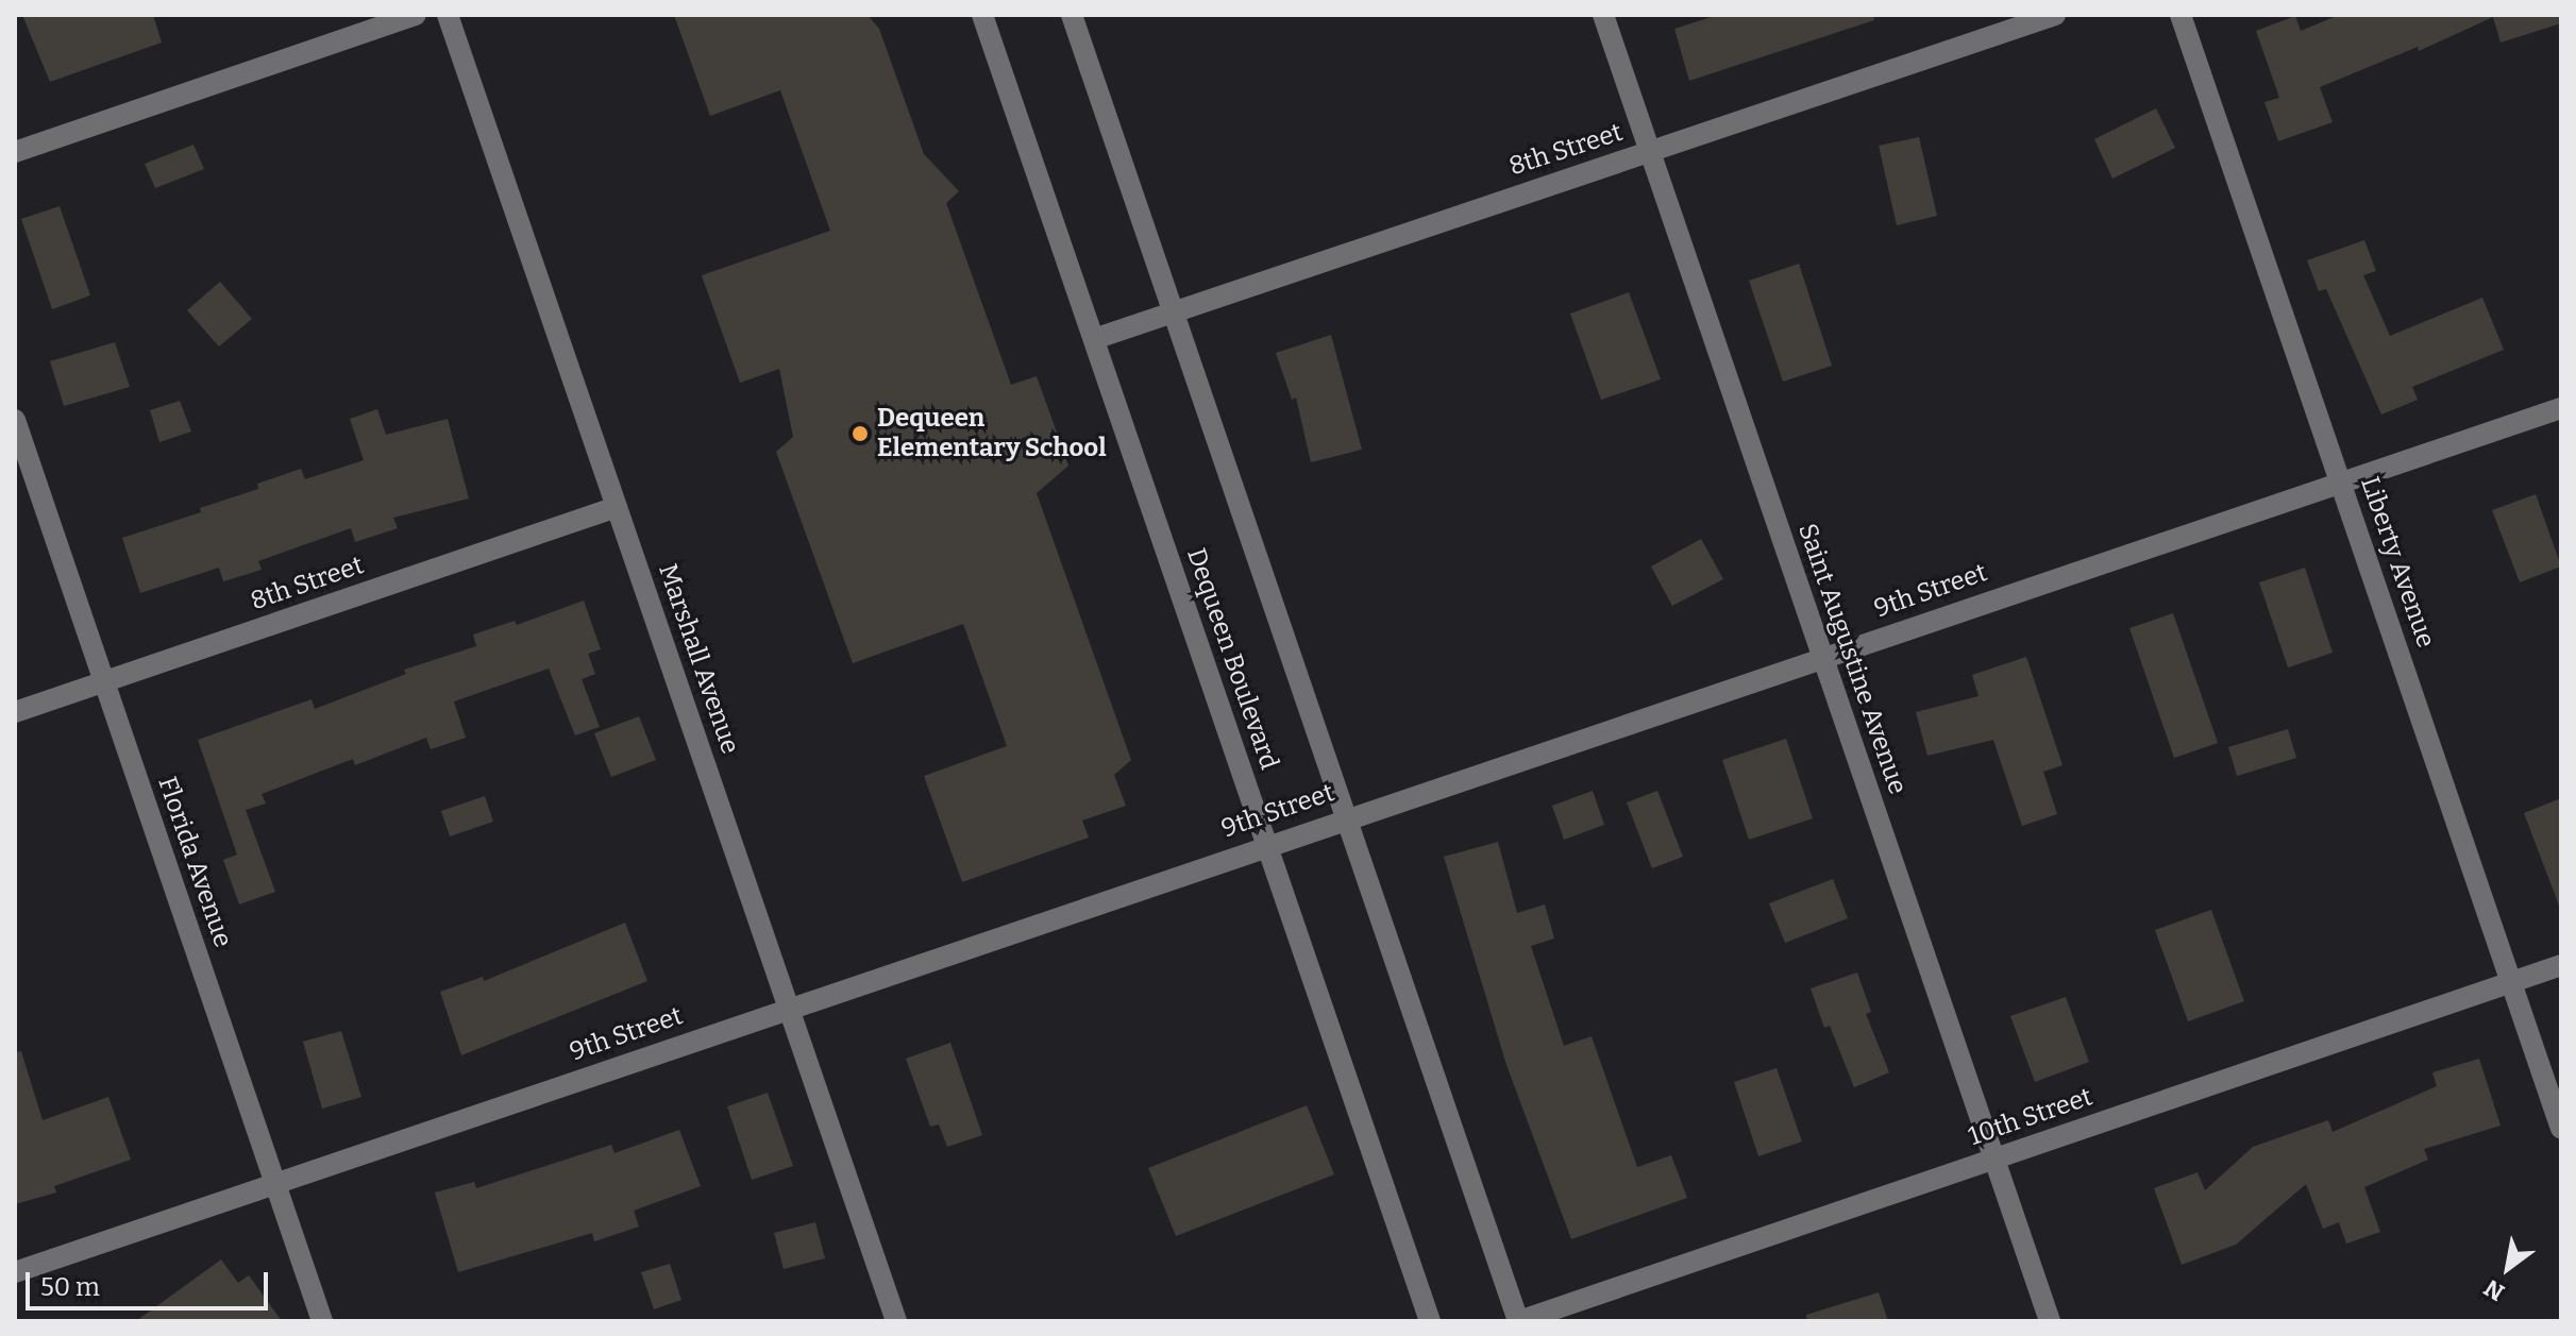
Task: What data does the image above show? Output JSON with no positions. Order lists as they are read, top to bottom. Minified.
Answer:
{"streets":{"street":["8th Street","Liberty Avenue","9th Street","Marshall Avenue","Dequeen Boulevard","Saint Augustine Avenue","Florida Avenue","10th Street"]},"crossings":[["8th Street","Marshall Avenue"],["8th Street","Dequeen Boulevard"],["8th Street","Saint Augustine Avenue"],["8th Street","Florida Avenue"],["Liberty Avenue","9th Street"],["Liberty Avenue","10th Street"],["9th Street","Marshall Avenue"],["9th Street","Dequeen Boulevard"],["9th Street","Saint Augustine Avenue"],["9th Street","Florida Avenue"],["Saint Augustine Avenue","10th Street"]],"places":["Dequeen Elementary School"],"scale_bar":"50 m","north":"bottom left"}
